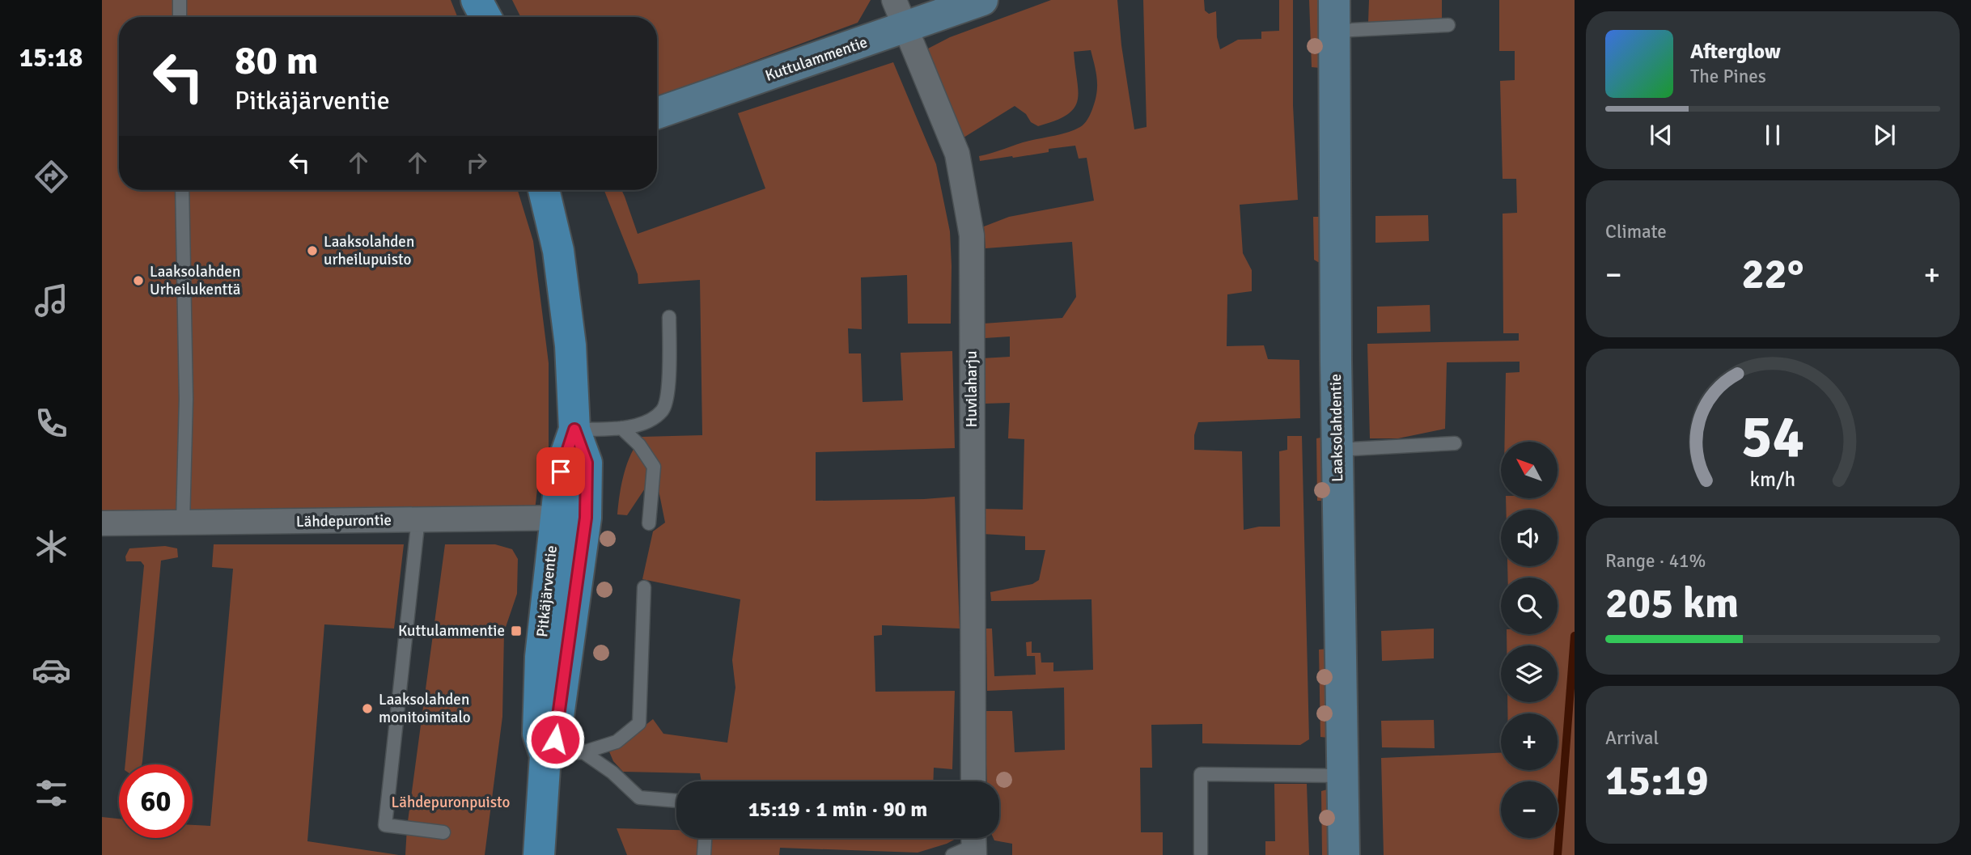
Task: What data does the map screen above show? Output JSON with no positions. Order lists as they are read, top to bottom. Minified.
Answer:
{"streets":{"main road":["Pitkäjärventie"],"street":["Kuttulammentie","Huvilaharju","Laaksolahdentie","Lähdepurontie"]},"crossings":[["Kuttulammentie","Huvilaharju"],["Lähdepurontie","Pitkäjärventie"]],"parks":["Lähdepuronpuisto"],"places":{"other":["Laaksolahden urheilupuisto","Laaksolahden Urheilukenttä","Laaksolahden monitoimitalo"],"transit":["Kuttulammentie"]},"north":"top left","page":{"tabs":"15:18","turn":["80 m","Pitkäjärventie"],"song":["Afterglow","The Pines"],"tile":["Climate",["Range · 41%","205 km"],["Arrival","15:19"]],"heat":["−","22°","+"],"map_buttons":["+","−"],"limit":"60","trip":"15:19 · 1 min · 90 m","gauge":["54","km/h"]}}
